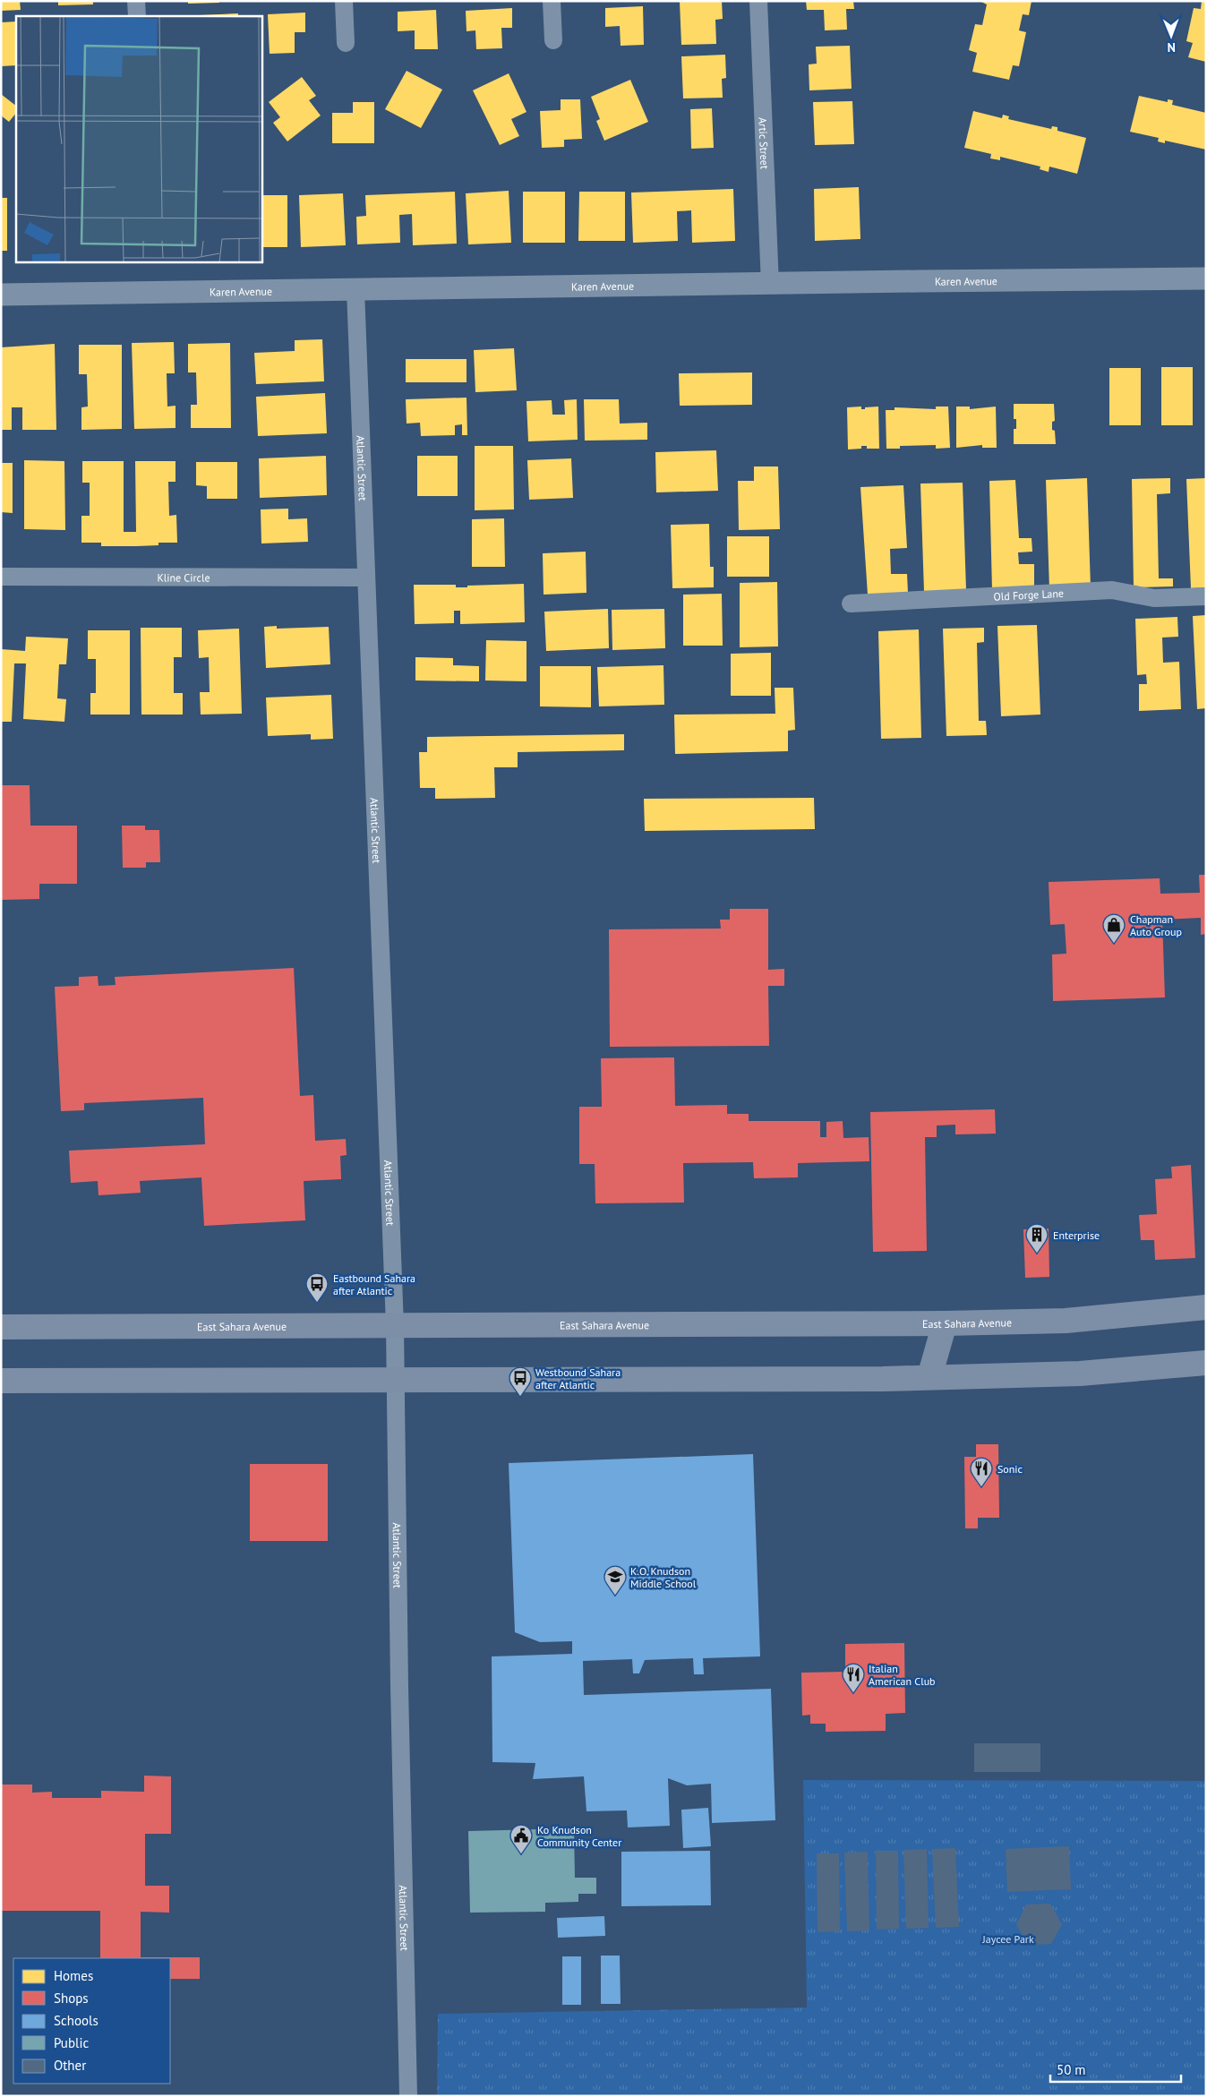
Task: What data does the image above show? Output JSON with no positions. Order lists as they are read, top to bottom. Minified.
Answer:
{"streets":{"main road":["East Sahara Avenue"],"street":["Artic Street","Karen Avenue","Atlantic Street","Kline Circle","Old Forge Lane"]},"crossings":[["Artic Street","Karen Avenue"],["Karen Avenue","Atlantic Street"],["Atlantic Street","Kline Circle"],["Atlantic Street","East Sahara Avenue"]],"parks":["Jaycee Park"],"places":{"shop":["Chapman Auto Group"],"building":["Enterprise"],"bus stop":["Eastbound Sahara after Atlantic","Westbound Sahara after Atlantic"],"restaurant":["Sonic","Italian American Club"],"school or university":["K.O. Knudson Middle School"],"public building":["Ko Knudson Community Center"]},"legend":["Homes","Shops","Schools","Public","Other"],"scale_bar":"50 m","north":"bottom"}
